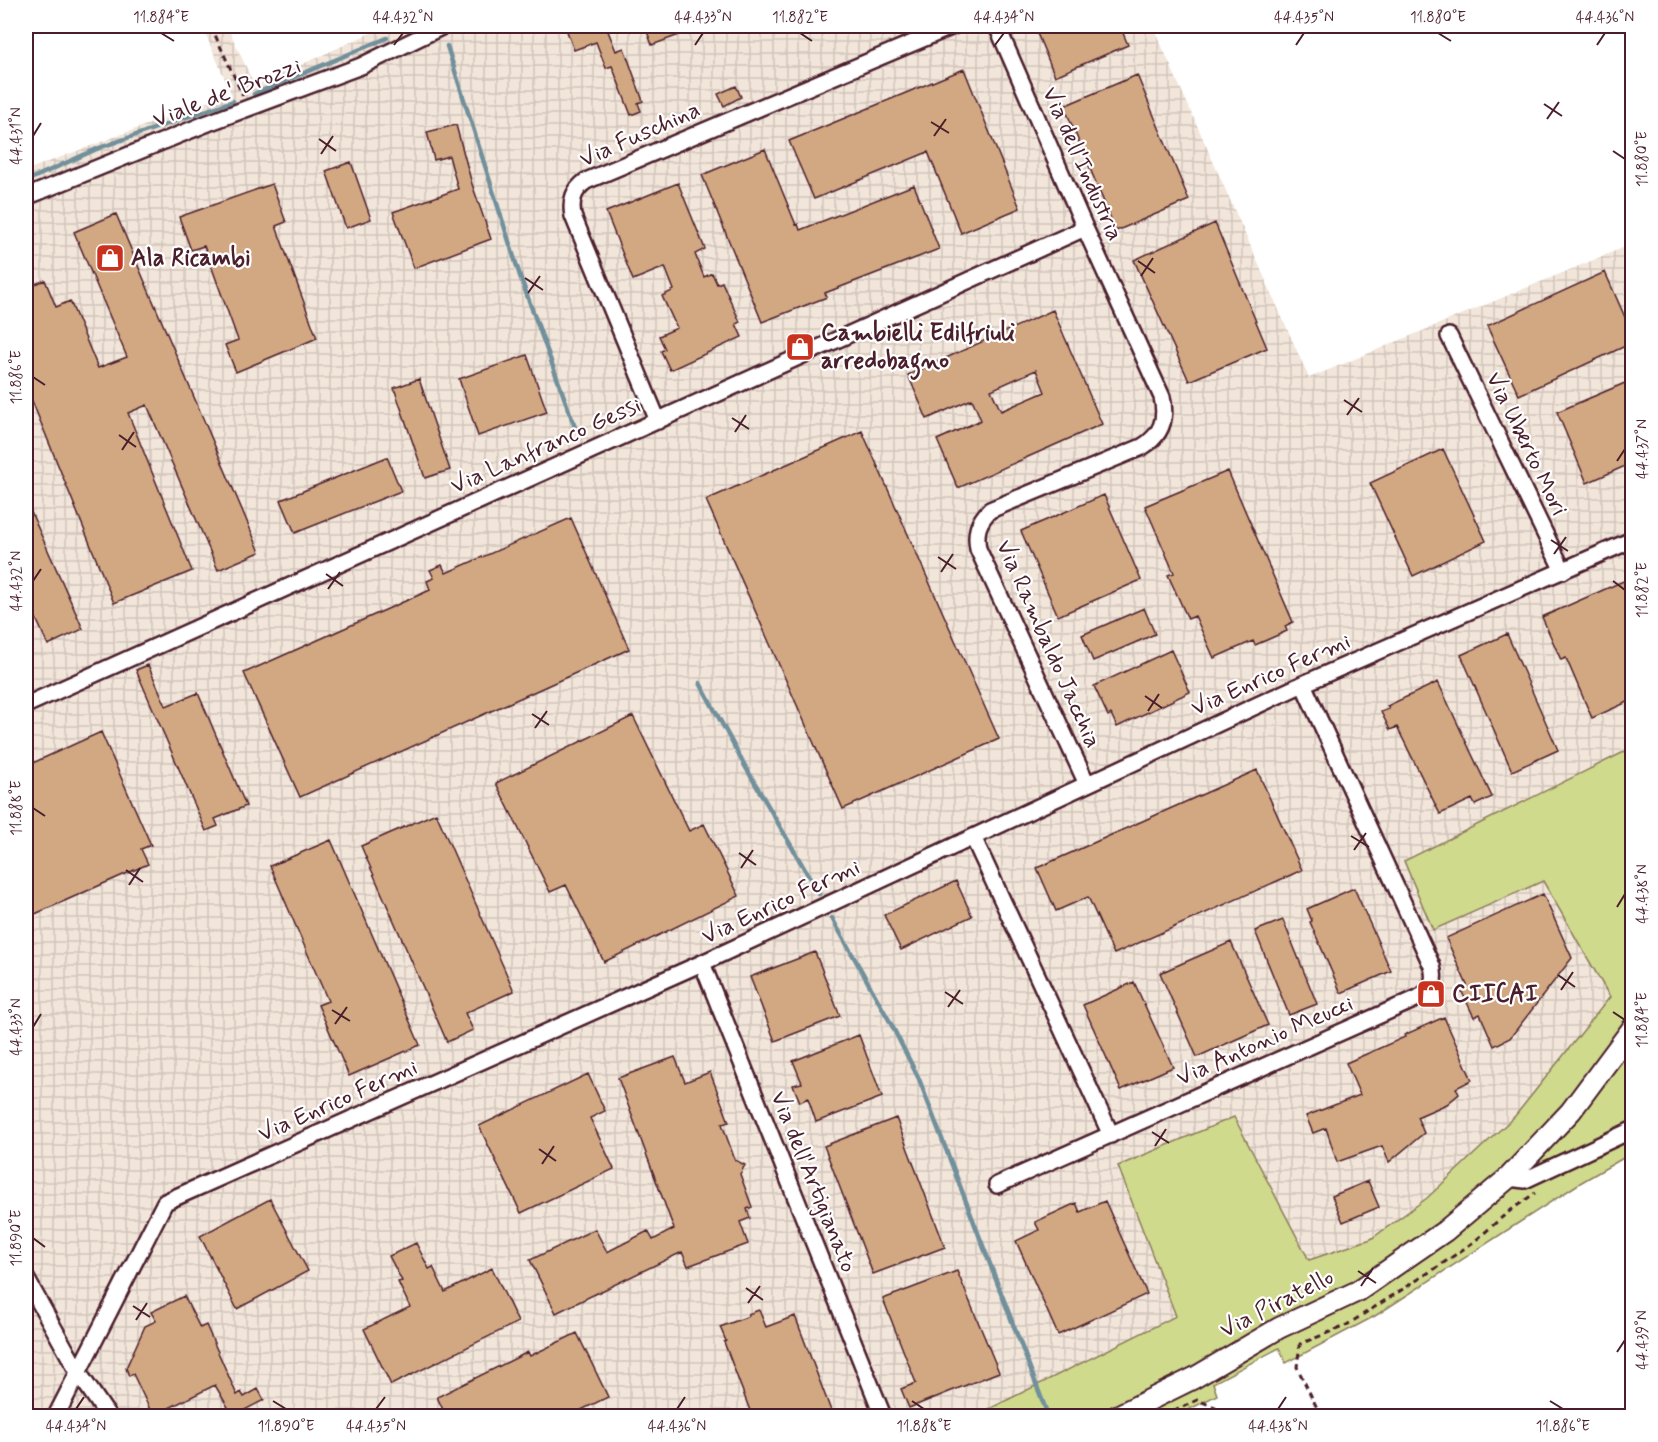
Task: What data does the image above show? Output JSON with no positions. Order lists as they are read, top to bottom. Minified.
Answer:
{"streets":{"main road":["Via Piratello"],"street":["Viale de' Brozzi","Via Fuschina","Via dell'Industria","Via Uberto Mori","Via Lanfranco Gessi","Via Rambaldo Jacchia","Via Enrico Fermi","Via Antonio Meucci","Via dell'Artigianato"]},"crossings":[["Via Fuschina","Via Lanfranco Gessi"],["Via dell'Industria","Via Lanfranco Gessi"],["Via dell'Industria","Via Rambaldo Jacchia"],["Via Uberto Mori","Via Enrico Fermi"],["Via Rambaldo Jacchia","Via Enrico Fermi"],["Via Enrico Fermi","Via Antonio Meucci"],["Via Enrico Fermi","Via dell'Artigianato"]],"places":{"shop":["Ala Ricambi","Cambielli Edilfriuli arredobagno","CIICAI"]},"coordinates":["11.884°E","44.432°N","44.433°N","11.882°E","44.434°N","44.435°N","11.880°E","44.436°N","44.431°N","11.886°E","44.437°N","11.888°E","44.438°N","11.890°E","44.439°N"]}
